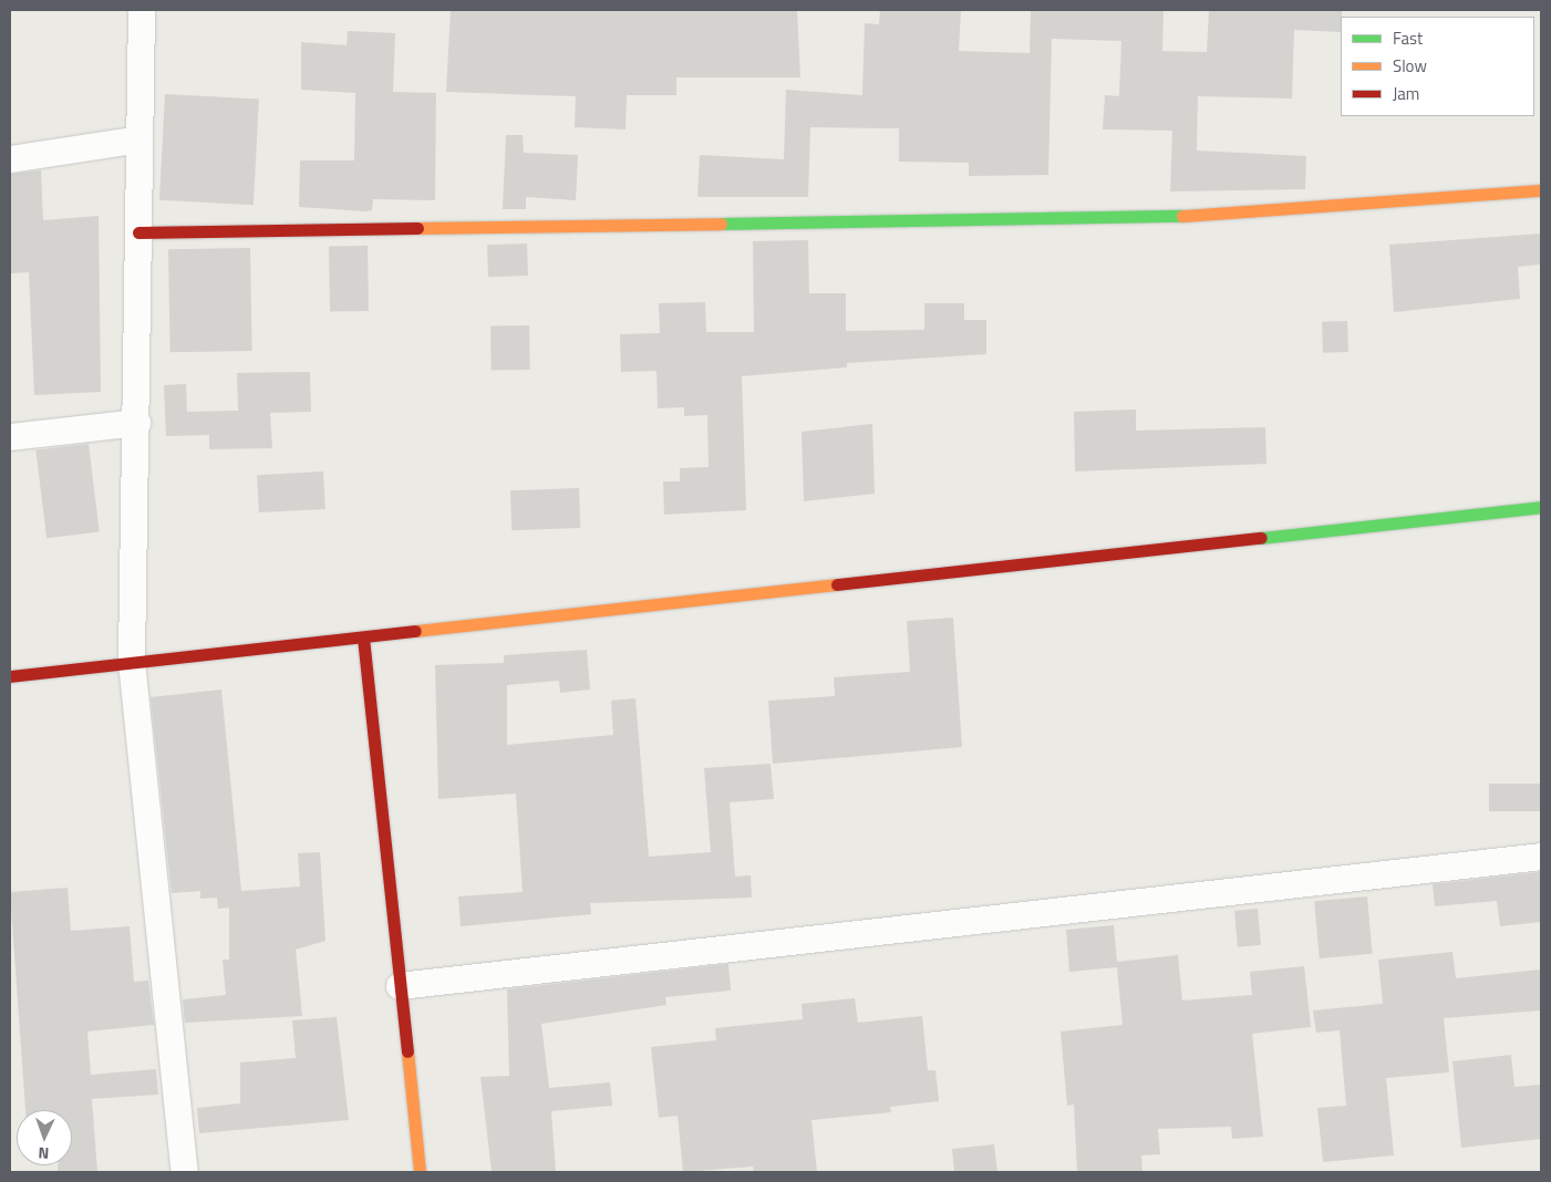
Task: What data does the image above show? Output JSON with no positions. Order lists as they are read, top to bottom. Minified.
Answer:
{"legend":["Fast","Slow","Jam"],"north":"bottom"}
